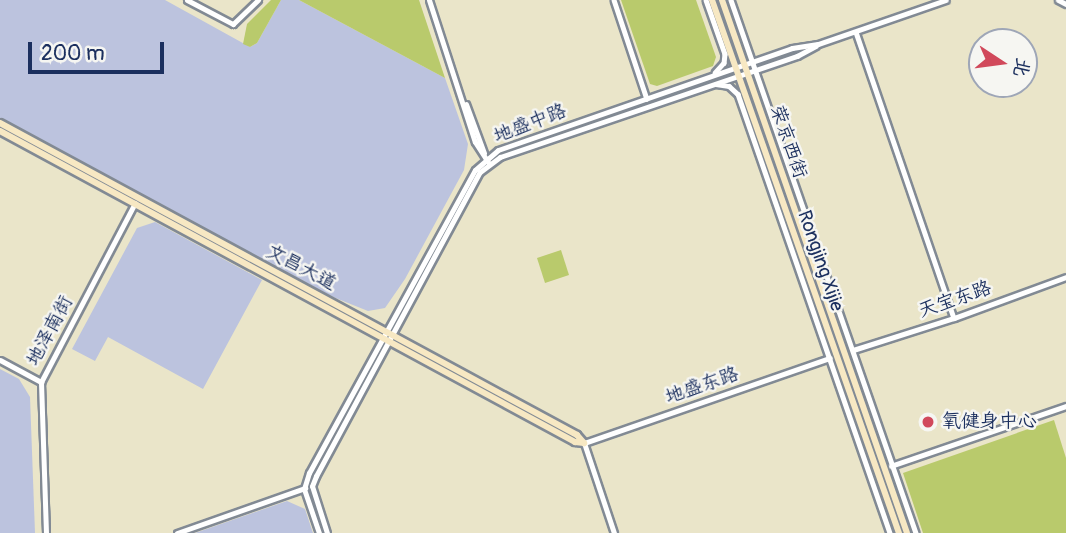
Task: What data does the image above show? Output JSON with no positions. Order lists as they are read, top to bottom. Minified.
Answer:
{"streets":{"main road":["荣京西街","Rongjing Xijie","文昌大道"],"street":["地盛中路","天宝东路","地泽南街","地盛东路"]},"crossings":[["地盛中路","Rongjing Xijie"],["地盛中路","文昌大道"],["文昌大道","地泽南街"],["文昌大道","地盛东路"]],"places":["氧健身中心"],"scale_bar":"200 m","north":"right"}
